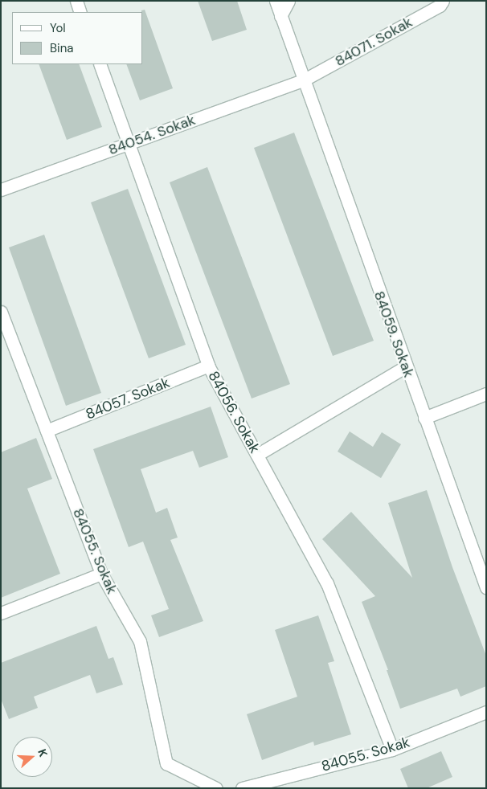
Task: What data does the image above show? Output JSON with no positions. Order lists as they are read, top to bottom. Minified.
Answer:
{"streets":{"street":["84071. Sokak","84054. Sokak","84059. Sokak","84057. Sokak","84056. Sokak","84055. Sokak"]},"crossings":[["84071. Sokak","84054. Sokak"],["84071. Sokak","84059. Sokak"],["84054. Sokak","84059. Sokak"],["84054. Sokak","84056. Sokak"],["84057. Sokak","84056. Sokak"],["84057. Sokak","84055. Sokak"],["84056. Sokak","84055. Sokak"]],"legend":["Yol","Bina"],"north":"right"}
